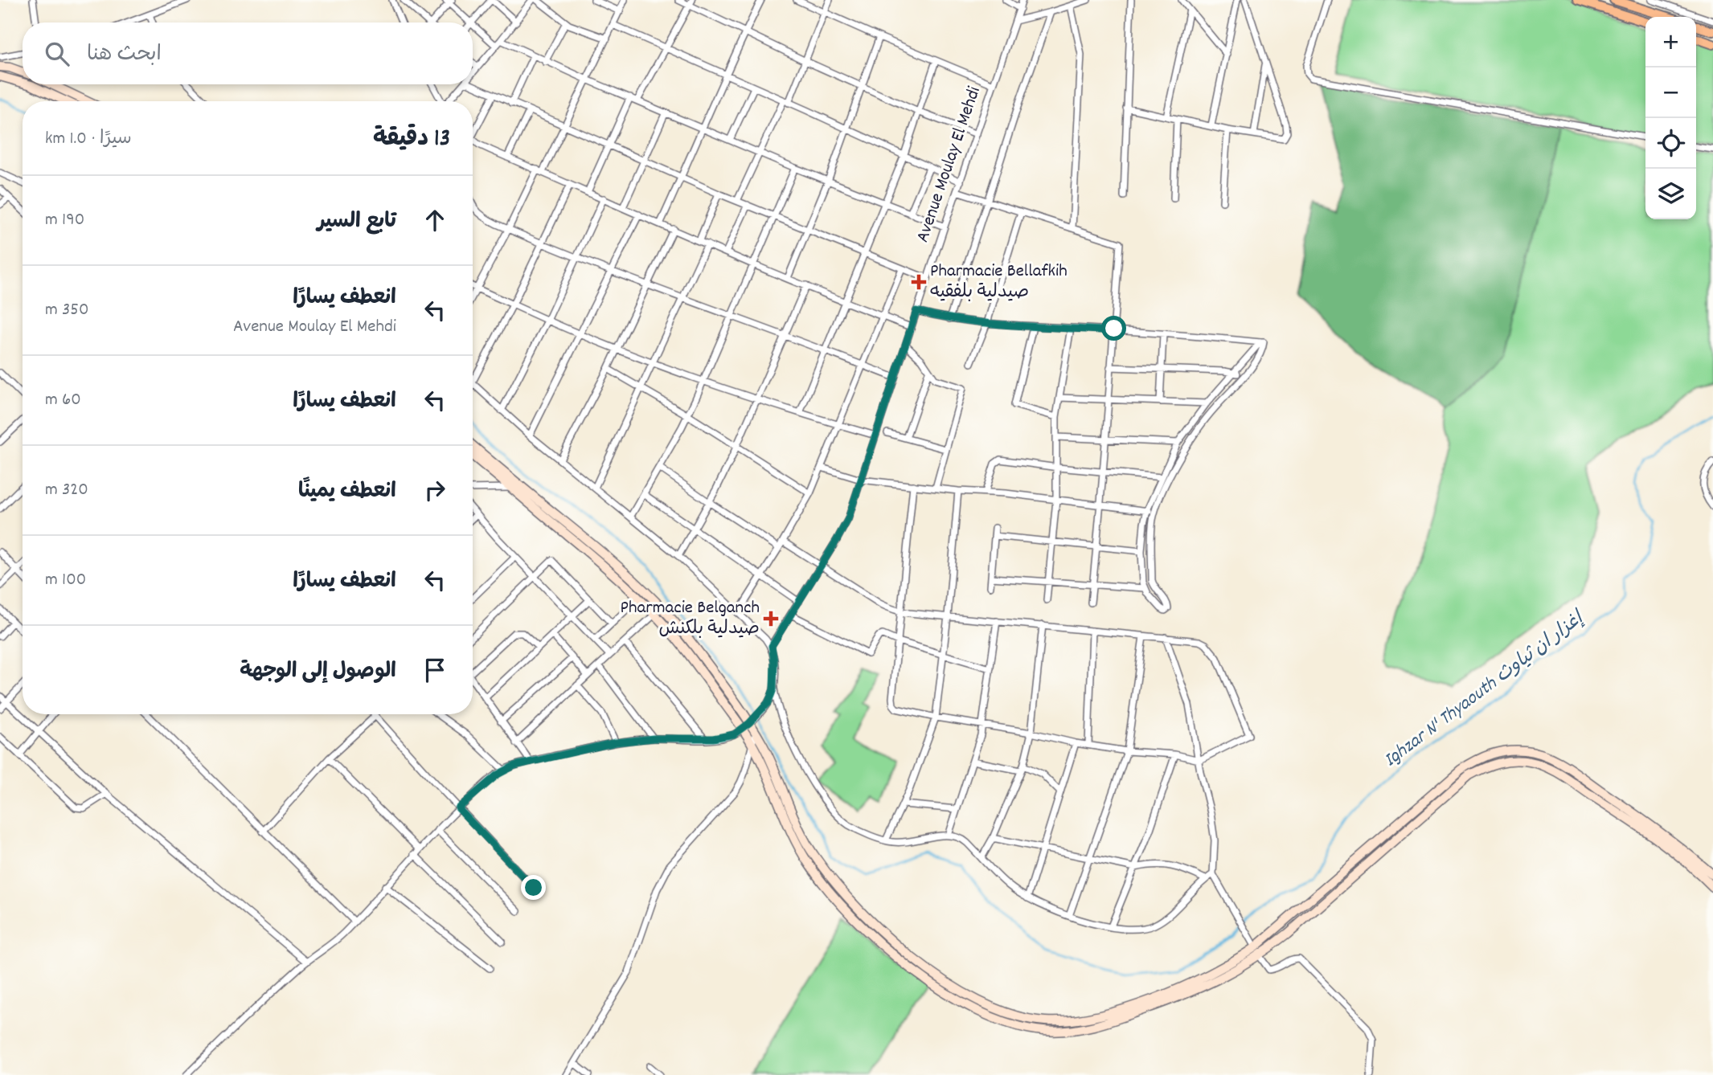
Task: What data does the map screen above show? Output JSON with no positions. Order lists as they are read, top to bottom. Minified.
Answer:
{"streets":{"street":["Avenue Moulay El Mehdi"]},"water":["Ighzar N' Thyaouth إغزار ان ثياوث"],"places":{"health":["Pharmacie Bellafkih صيدلية بلفقيه","Pharmacie Belganch صيدلية بلكنش"]},"page":{"map_buttons":["+","−"],"search":"ابحث هنا","heading":["13 دقيقة","سيرًا · 1.0 km"],"list":[["تابع السير","190 m"],["انعطف يسارًا","Avenue Moulay El Mehdi","350 m"],["انعطف يسارًا","60 m"],["انعطف يمينًا","320 m"],["انعطف يسارًا","100 m"],"الوصول إلى الوجهة"]}}
